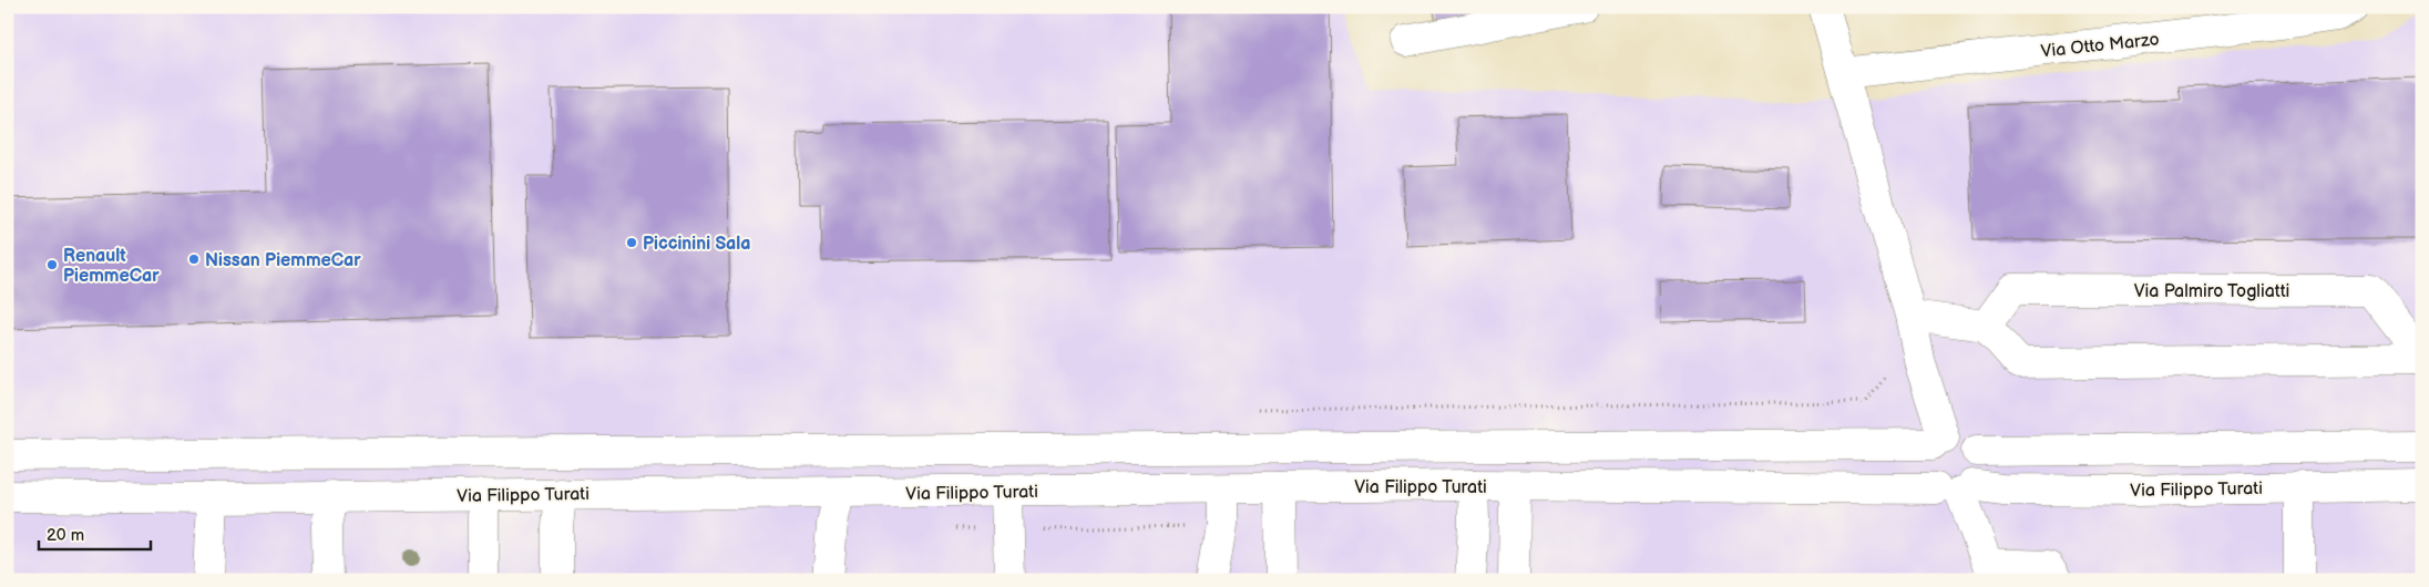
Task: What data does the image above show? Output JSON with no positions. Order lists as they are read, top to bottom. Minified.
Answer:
{"streets":{"main road":["Via Otto Marzo","Via Palmiro Togliatti","Via Filippo Turati"]},"places":["Piccinini Sala","Nissan PiemmeCar","Renault PiemmeCar"],"scale_bar":"20 m"}
